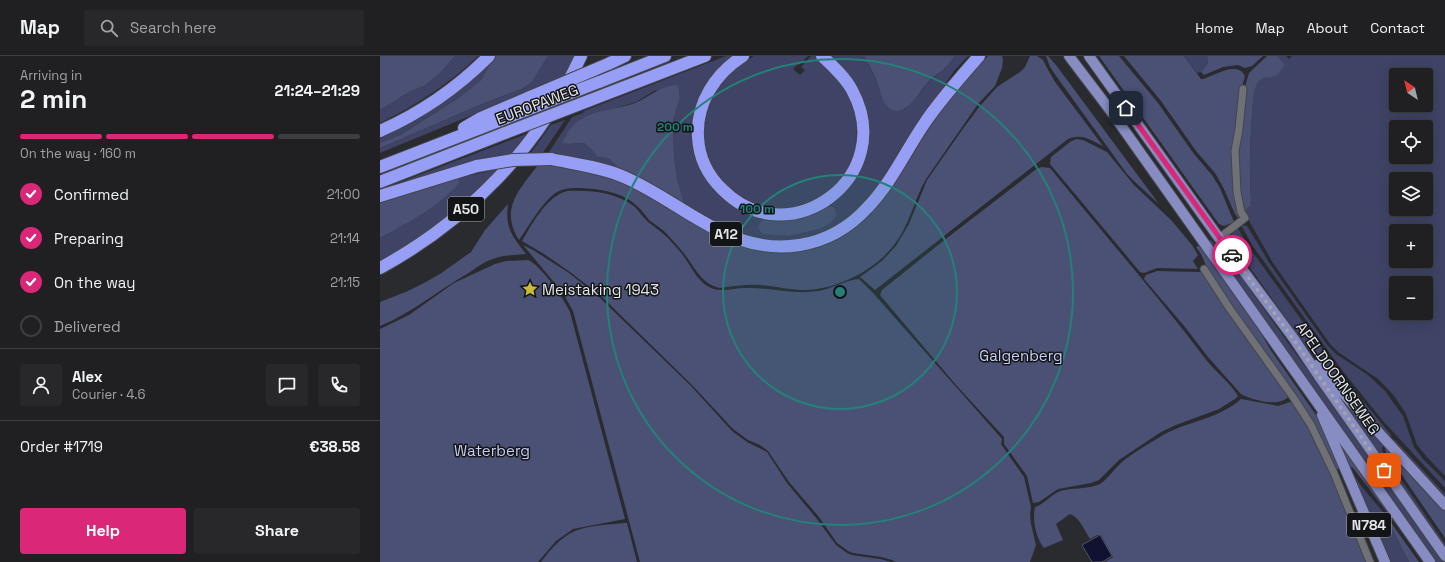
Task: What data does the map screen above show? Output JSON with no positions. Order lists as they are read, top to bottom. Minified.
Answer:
{"streets":{"highway":["EUROPAWEG","A50","A12"],"main road":["APELDOORNSEWEG","N784"]},"crossings":[["APELDOORNSEWEG","N784"]],"parks":["Galgenberg","Waterberg"],"places":{"place":["Meistaking 1943"]},"north":"top left","page":{"header":"Map","search":"Search here","nav":["Home","Map","About","Contact"],"heading":["2 min","Arriving in","21:24–21:29"],"panel":["Alex","Courier · 4.6","Order #1719","€38.58"],"map_buttons":["+","−"],"bar":"On the way · 160 m","list":[["Confirmed","21:00"],["Preparing","21:14"],["On the way","21:15"],"Delivered"],"buttons":["Help","Share"]},"rings":["200 m","100 m"]}
